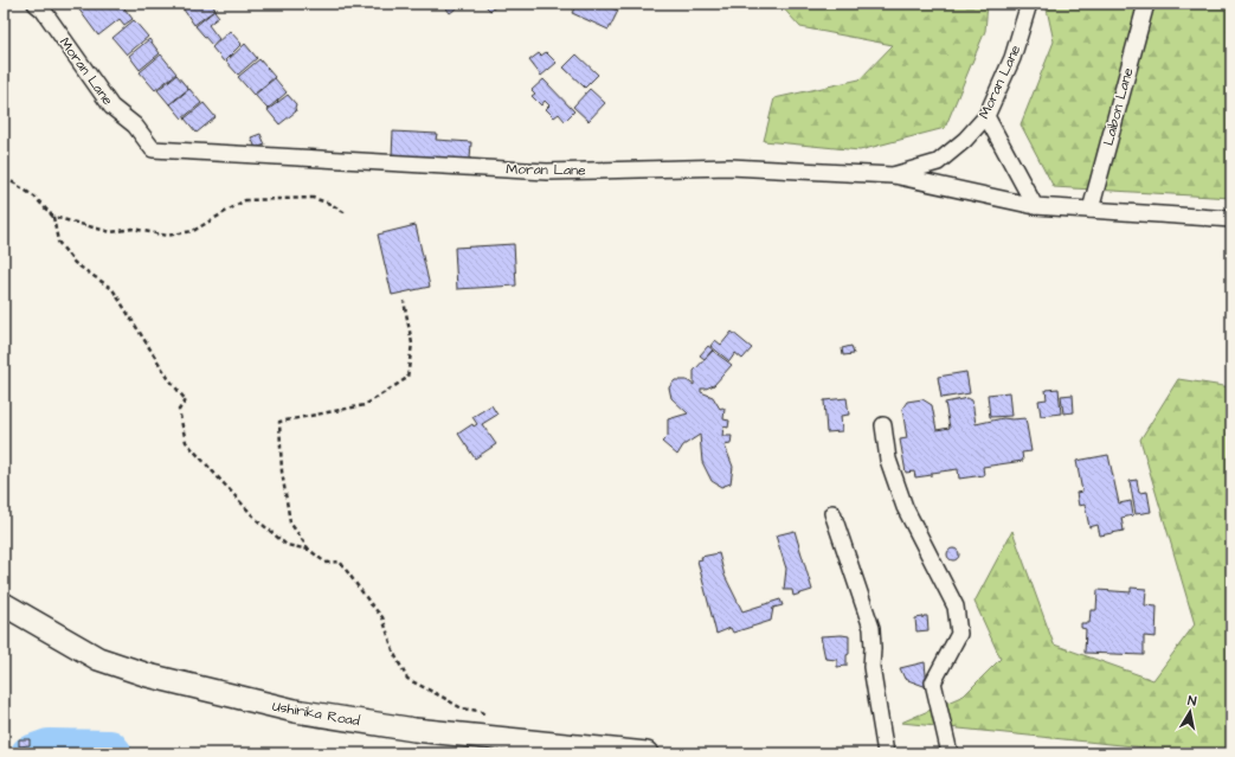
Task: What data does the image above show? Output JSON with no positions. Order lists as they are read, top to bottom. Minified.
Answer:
{"streets":{"street":["Moran Lane","Laibon Lane","Ushirika Road"]},"north":"top"}
